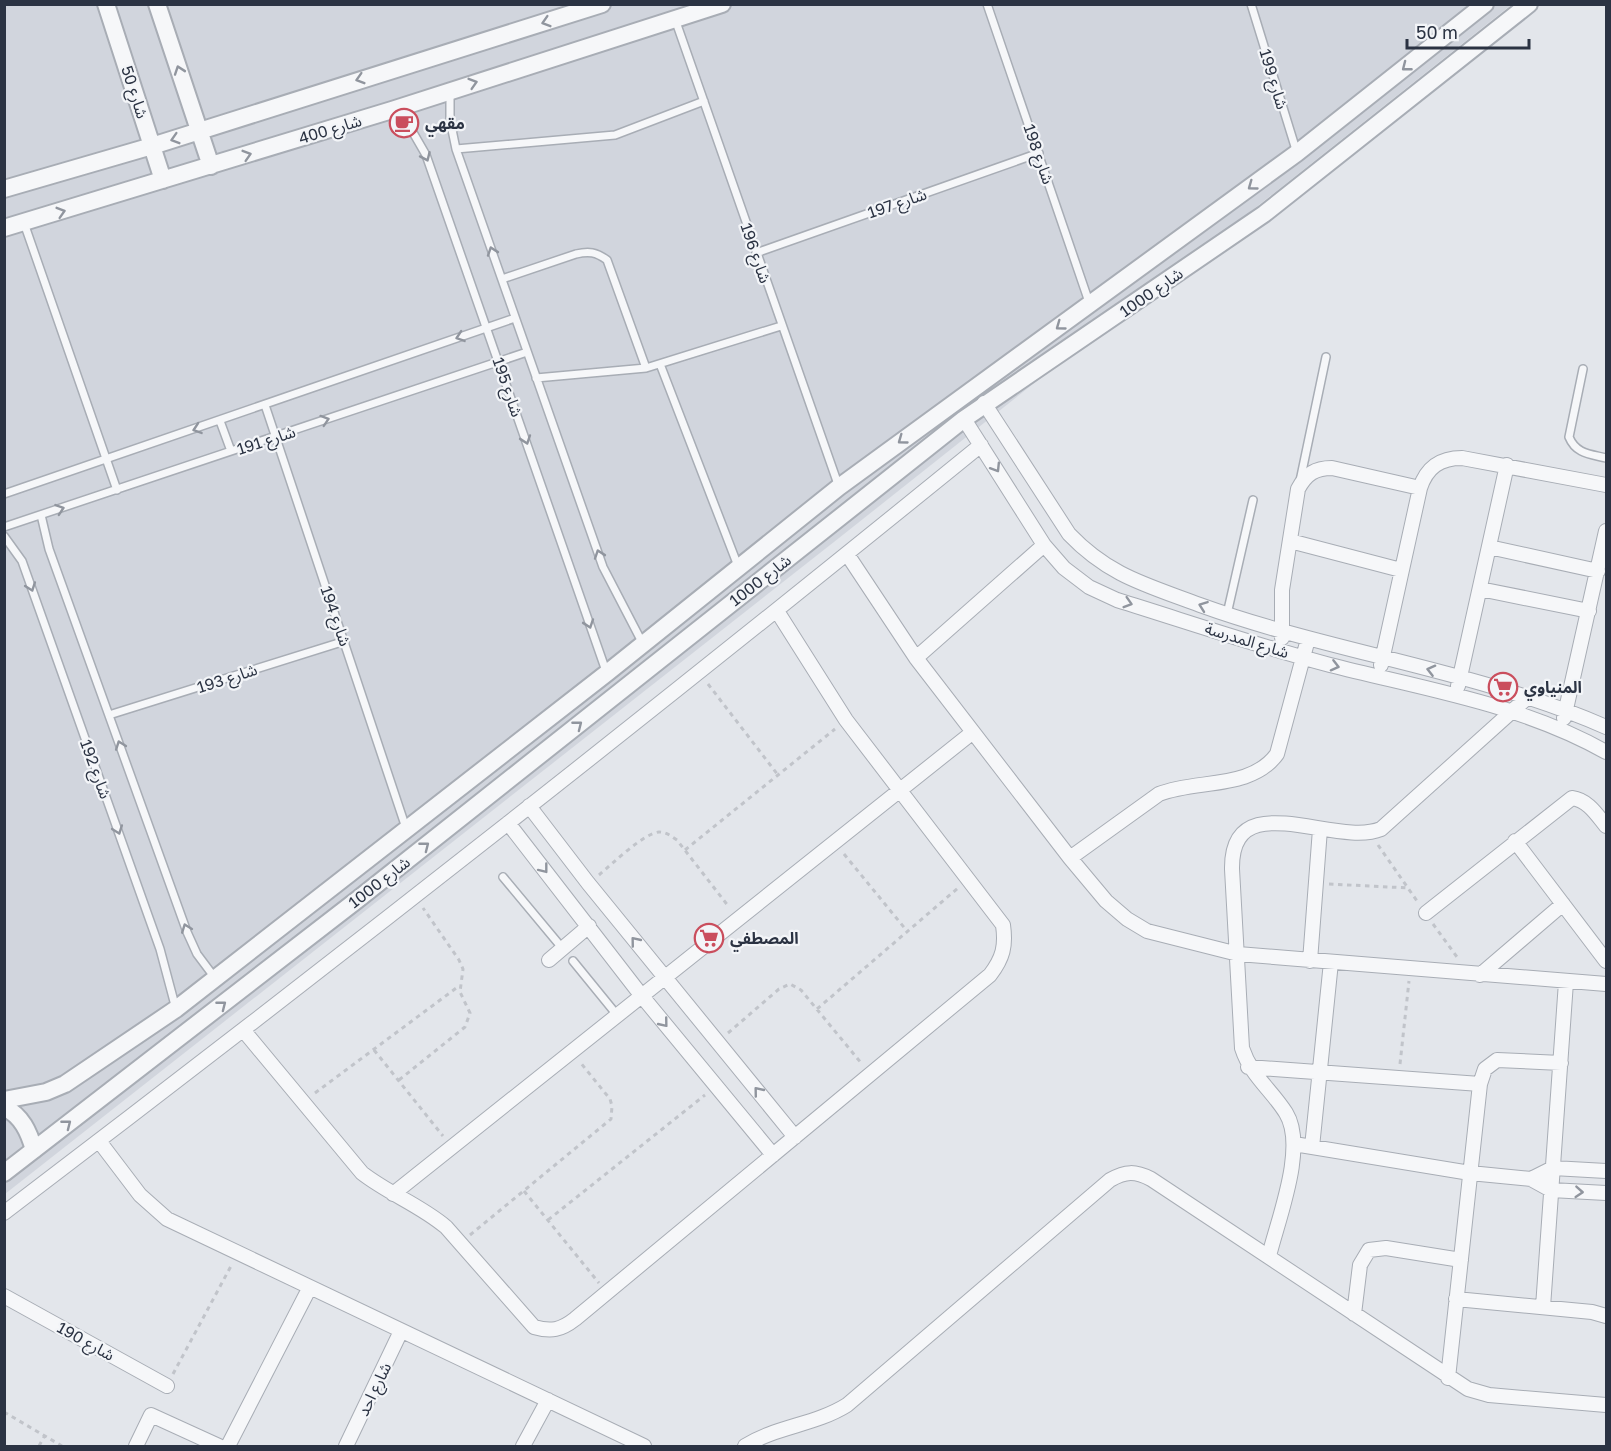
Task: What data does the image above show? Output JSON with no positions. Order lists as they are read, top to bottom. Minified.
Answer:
{"streets":{"street":["شارع 50","شارع 400","شارع 1000","شارع المدرسة","شارع 190","شارع احد"],"lane":["شارع 199","شارع 198","شارع 197","شارع 196","شارع 195","شارع 191","شارع 194","شارع 193","شارع 192"]},"crossings":[["شارع 199","شارع 1000"],["شارع 50","شارع 400"],["شارع 400","شارع 196"],["شارع 400","شارع 195"],["شارع 198","شارع 197"],["شارع 198","شارع 1000"],["شارع 197","شارع 196"],["شارع 196","شارع 1000"],["شارع 1000","شارع 195"],["شارع 1000","شارع 194"],["شارع 1000","شارع المدرسة"],["شارع 1000","شارع 192"],["شارع 195","شارع 191"],["شارع 191","شارع 194"],["شارع 191","شارع 192"],["شارع 194","شارع 193"],["شارع 193","شارع 192"]],"places":{"cafe":["مقهي"],"supermarket":["المنياوي","المصطفي"]},"scale_bar":"50 m"}
